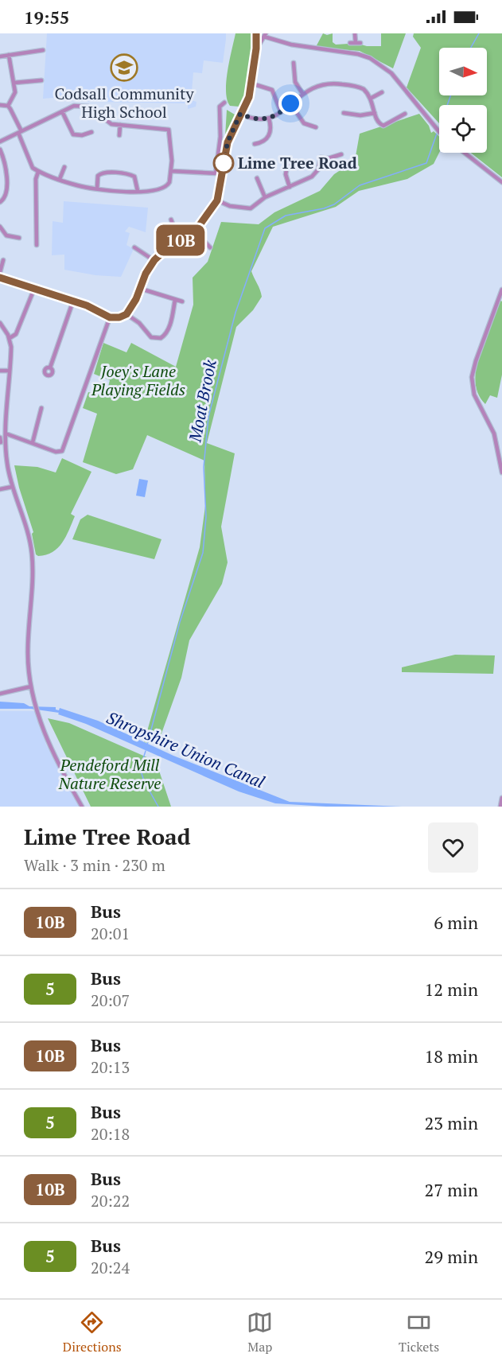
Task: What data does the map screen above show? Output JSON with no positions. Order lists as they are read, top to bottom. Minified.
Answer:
{"water":["Moat Brook","Shropshire Union Canal"],"parks":["Joey's Lane Playing Fields","Pendeford Mill Nature Reserve"],"places":{"school or university":["Codsall Community High School"],"other":["Lime Tree Road"]},"lines":["bus line 10B"],"north":"right","page":{"status":"19:55","on_map":"10B","heading":["Lime Tree Road","Walk · 3 min · 230 m"],"list":[{"mark":"10B","name":"Bus","note":"20:01","value":"6 min"},{"mark":"5","name":"Bus","note":"20:07","value":"12 min"},{"mark":"10B","name":"Bus","note":"20:13","value":"18 min"},{"mark":"5","name":"Bus","note":"20:18","value":"23 min"},{"mark":"10B","name":"Bus","note":"20:22","value":"27 min"},{"mark":"5","name":"Bus","note":"20:24","value":"29 min"}],"tabs":["Directions","Map","Tickets"]}}
